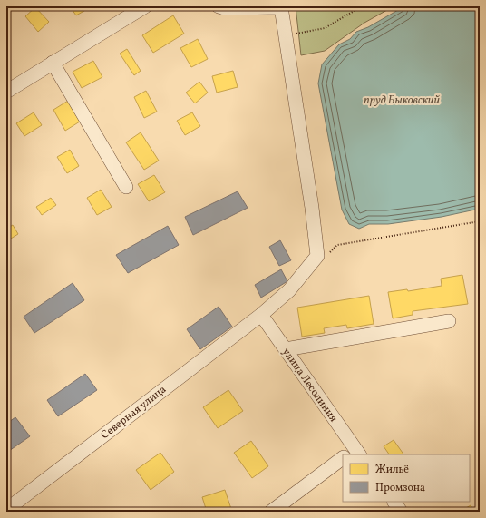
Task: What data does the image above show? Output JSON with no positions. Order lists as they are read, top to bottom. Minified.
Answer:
{"streets":{"street":["улица Лесолиния","Северная улица"]},"crossings":[["улица Лесолиния","Северная улица"]],"water":["пруд Быковский"],"legend":["Жильё","Промзона"]}
